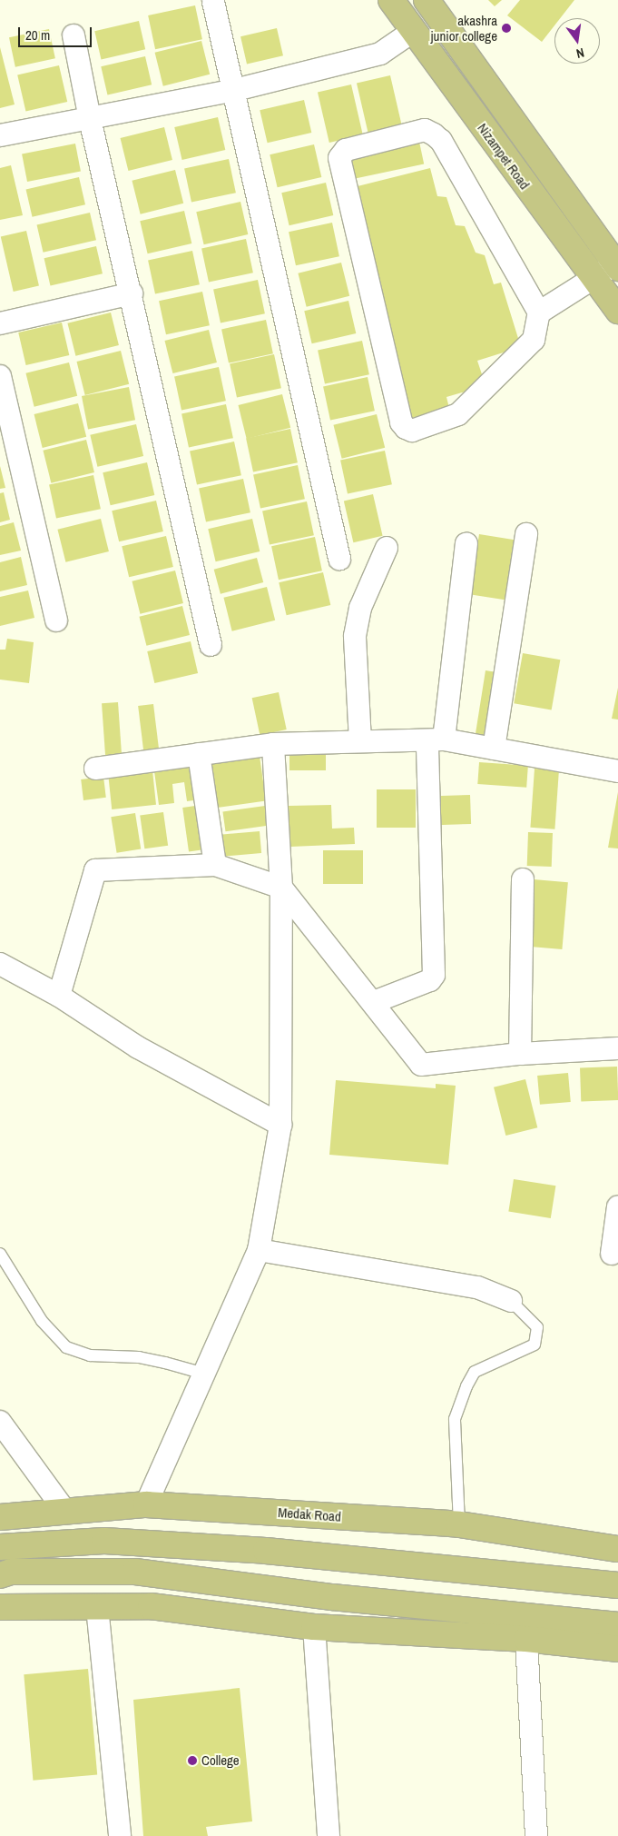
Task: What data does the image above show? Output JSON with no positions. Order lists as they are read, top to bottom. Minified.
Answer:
{"streets":{"main road":["Nizampet Road","Medak Road"]},"places":["akashra junior college","College"],"scale_bar":"20 m","north":"bottom"}
